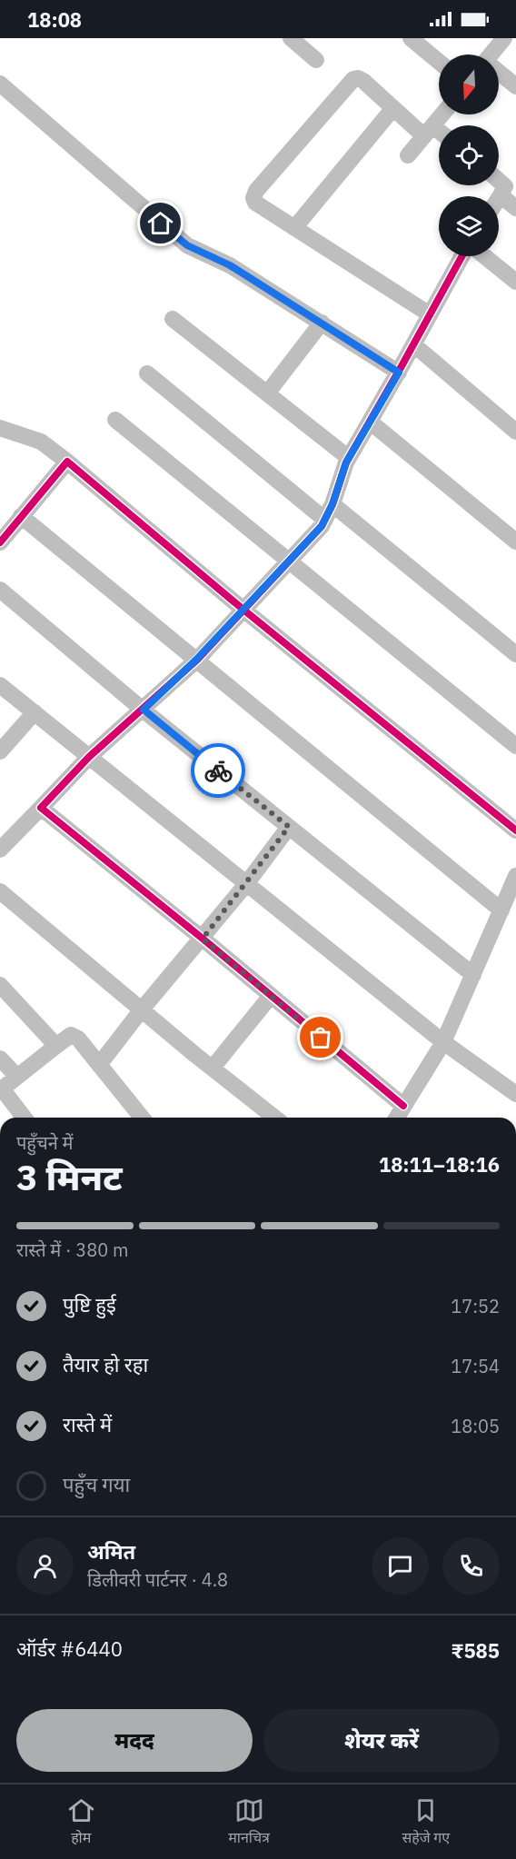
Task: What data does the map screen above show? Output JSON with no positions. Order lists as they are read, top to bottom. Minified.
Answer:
{"north":"bottom","page":{"status":"18:08","heading":["3 मिनट","पहुँचने में","18:11–18:16"],"panel":["अमित","डिलीवरी पार्टनर · 4.8","ऑर्डर #6440","₹585"],"bar":"रास्ते में · 380 m","list":[["पुष्टि हुई","17:52"],["तैयार हो रहा","17:54"],["रास्ते में","18:05"],"पहुँच गया"],"buttons":["मदद","शेयर करें"],"tabs":["होम","मानचित्र","सहेजे गए"]}}
